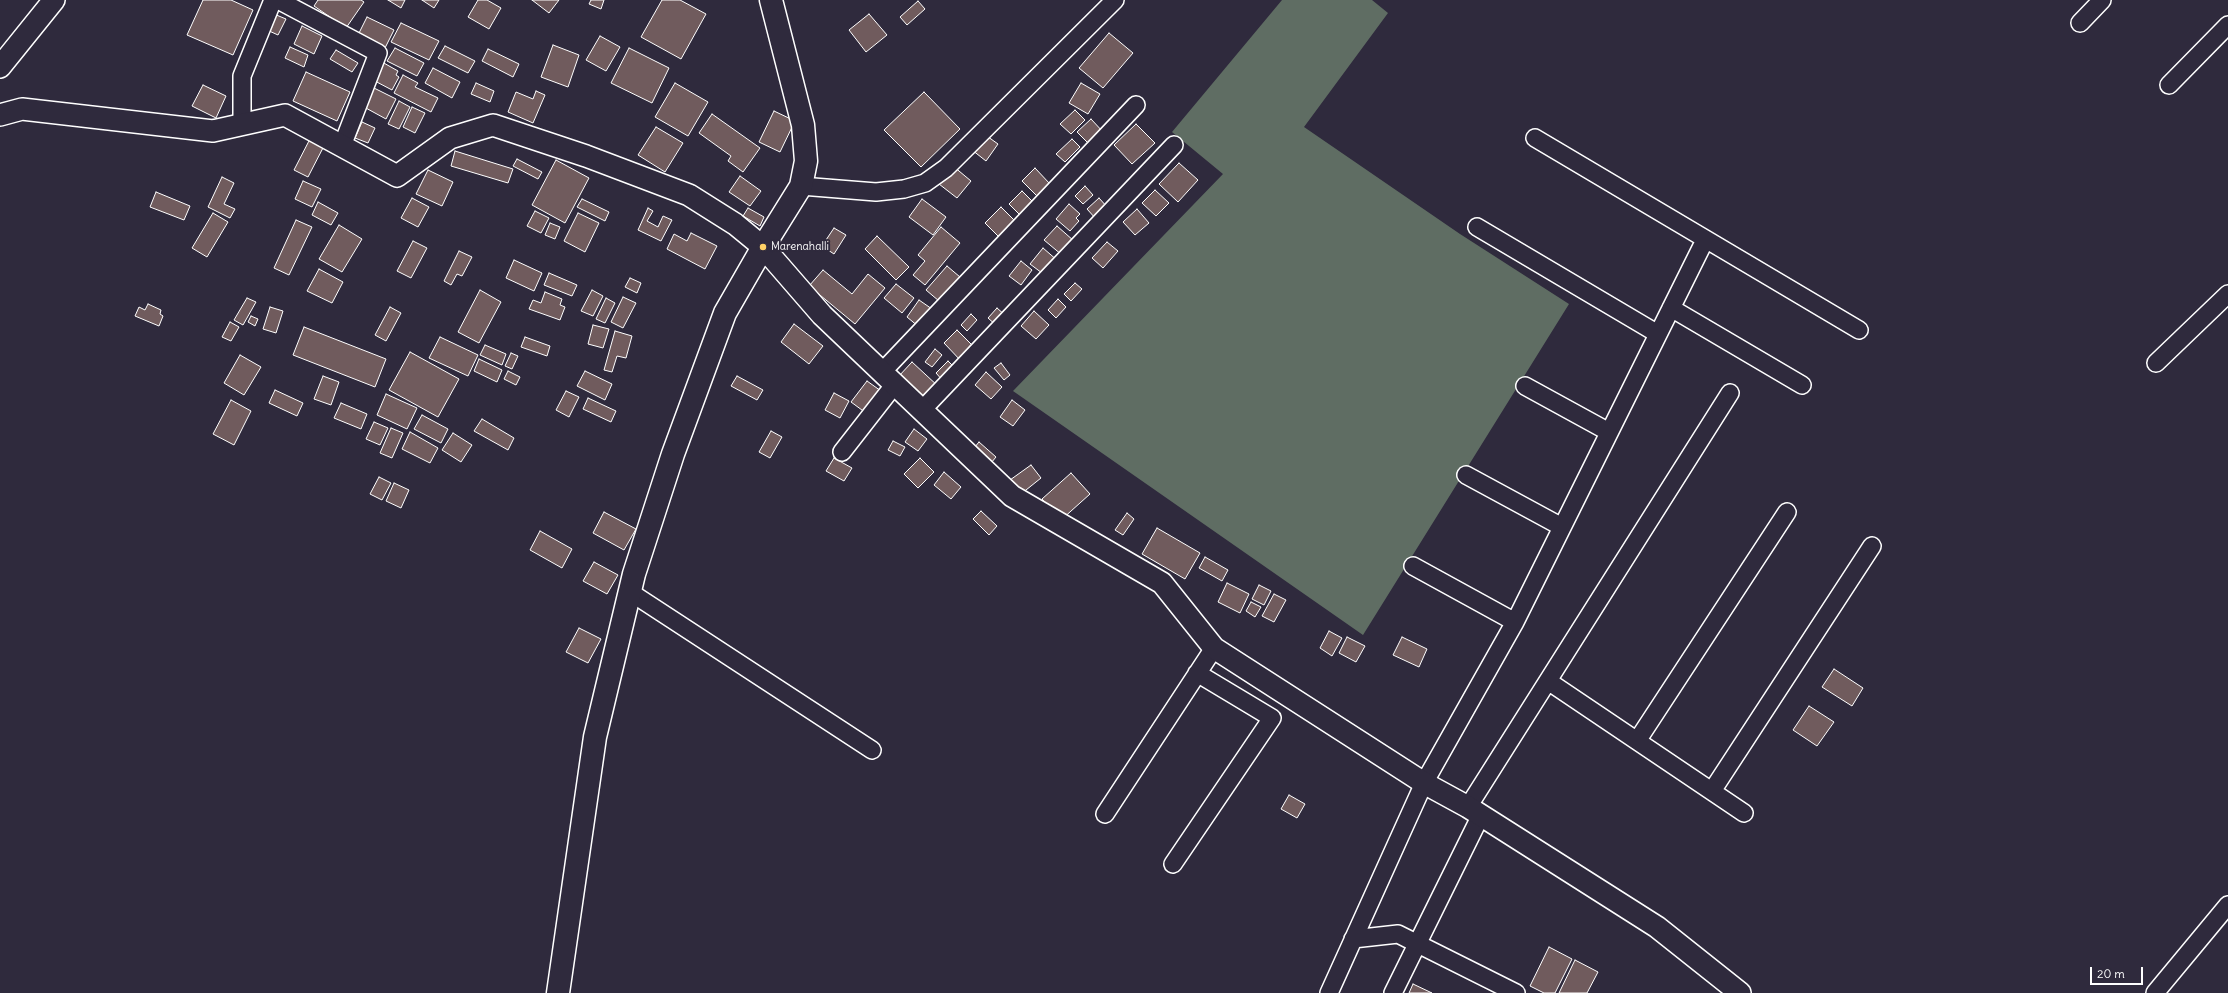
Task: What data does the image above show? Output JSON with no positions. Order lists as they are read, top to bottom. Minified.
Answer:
{"places":["Marenahalli"],"scale_bar":"20 m"}
